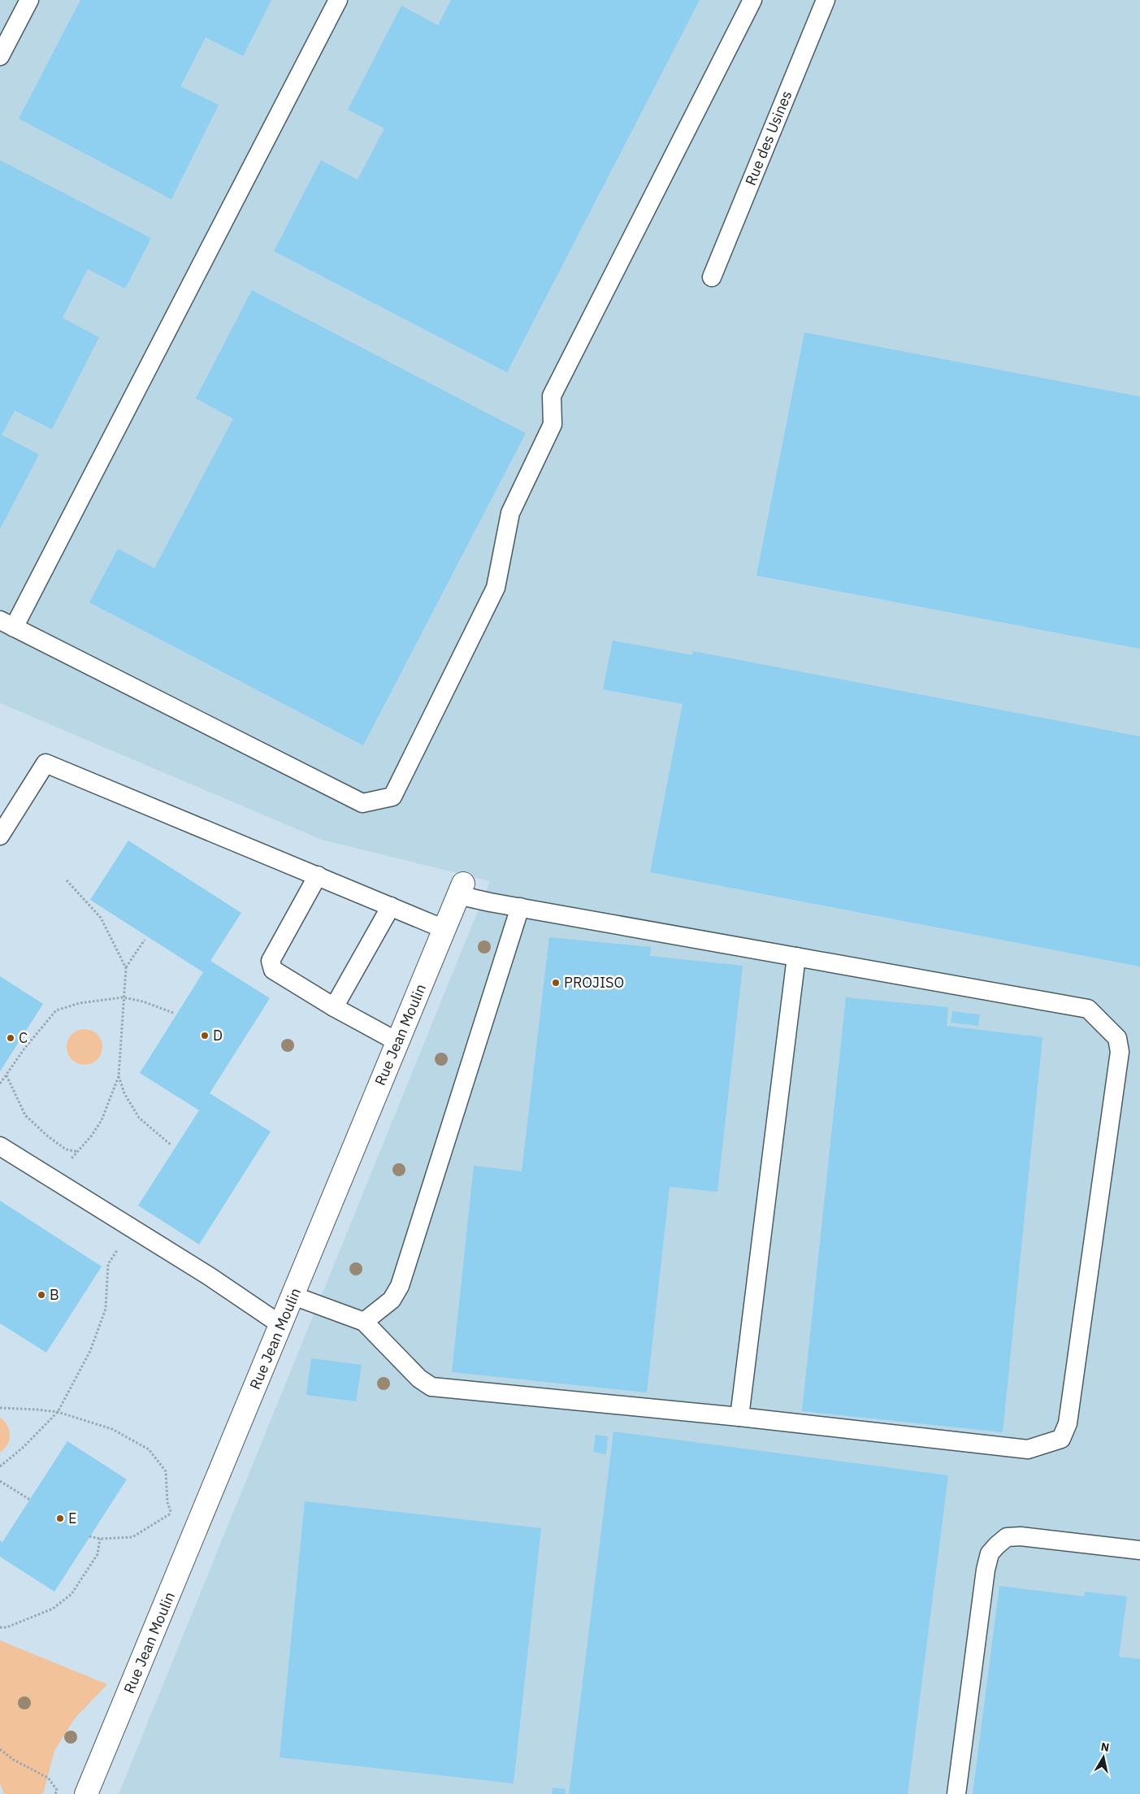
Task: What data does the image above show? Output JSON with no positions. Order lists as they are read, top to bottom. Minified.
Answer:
{"streets":{"street":["Rue Jean Moulin"],"lane":["Rue des Usines"]},"places":["PROJISO","D","C","B","E"],"north":"top"}
